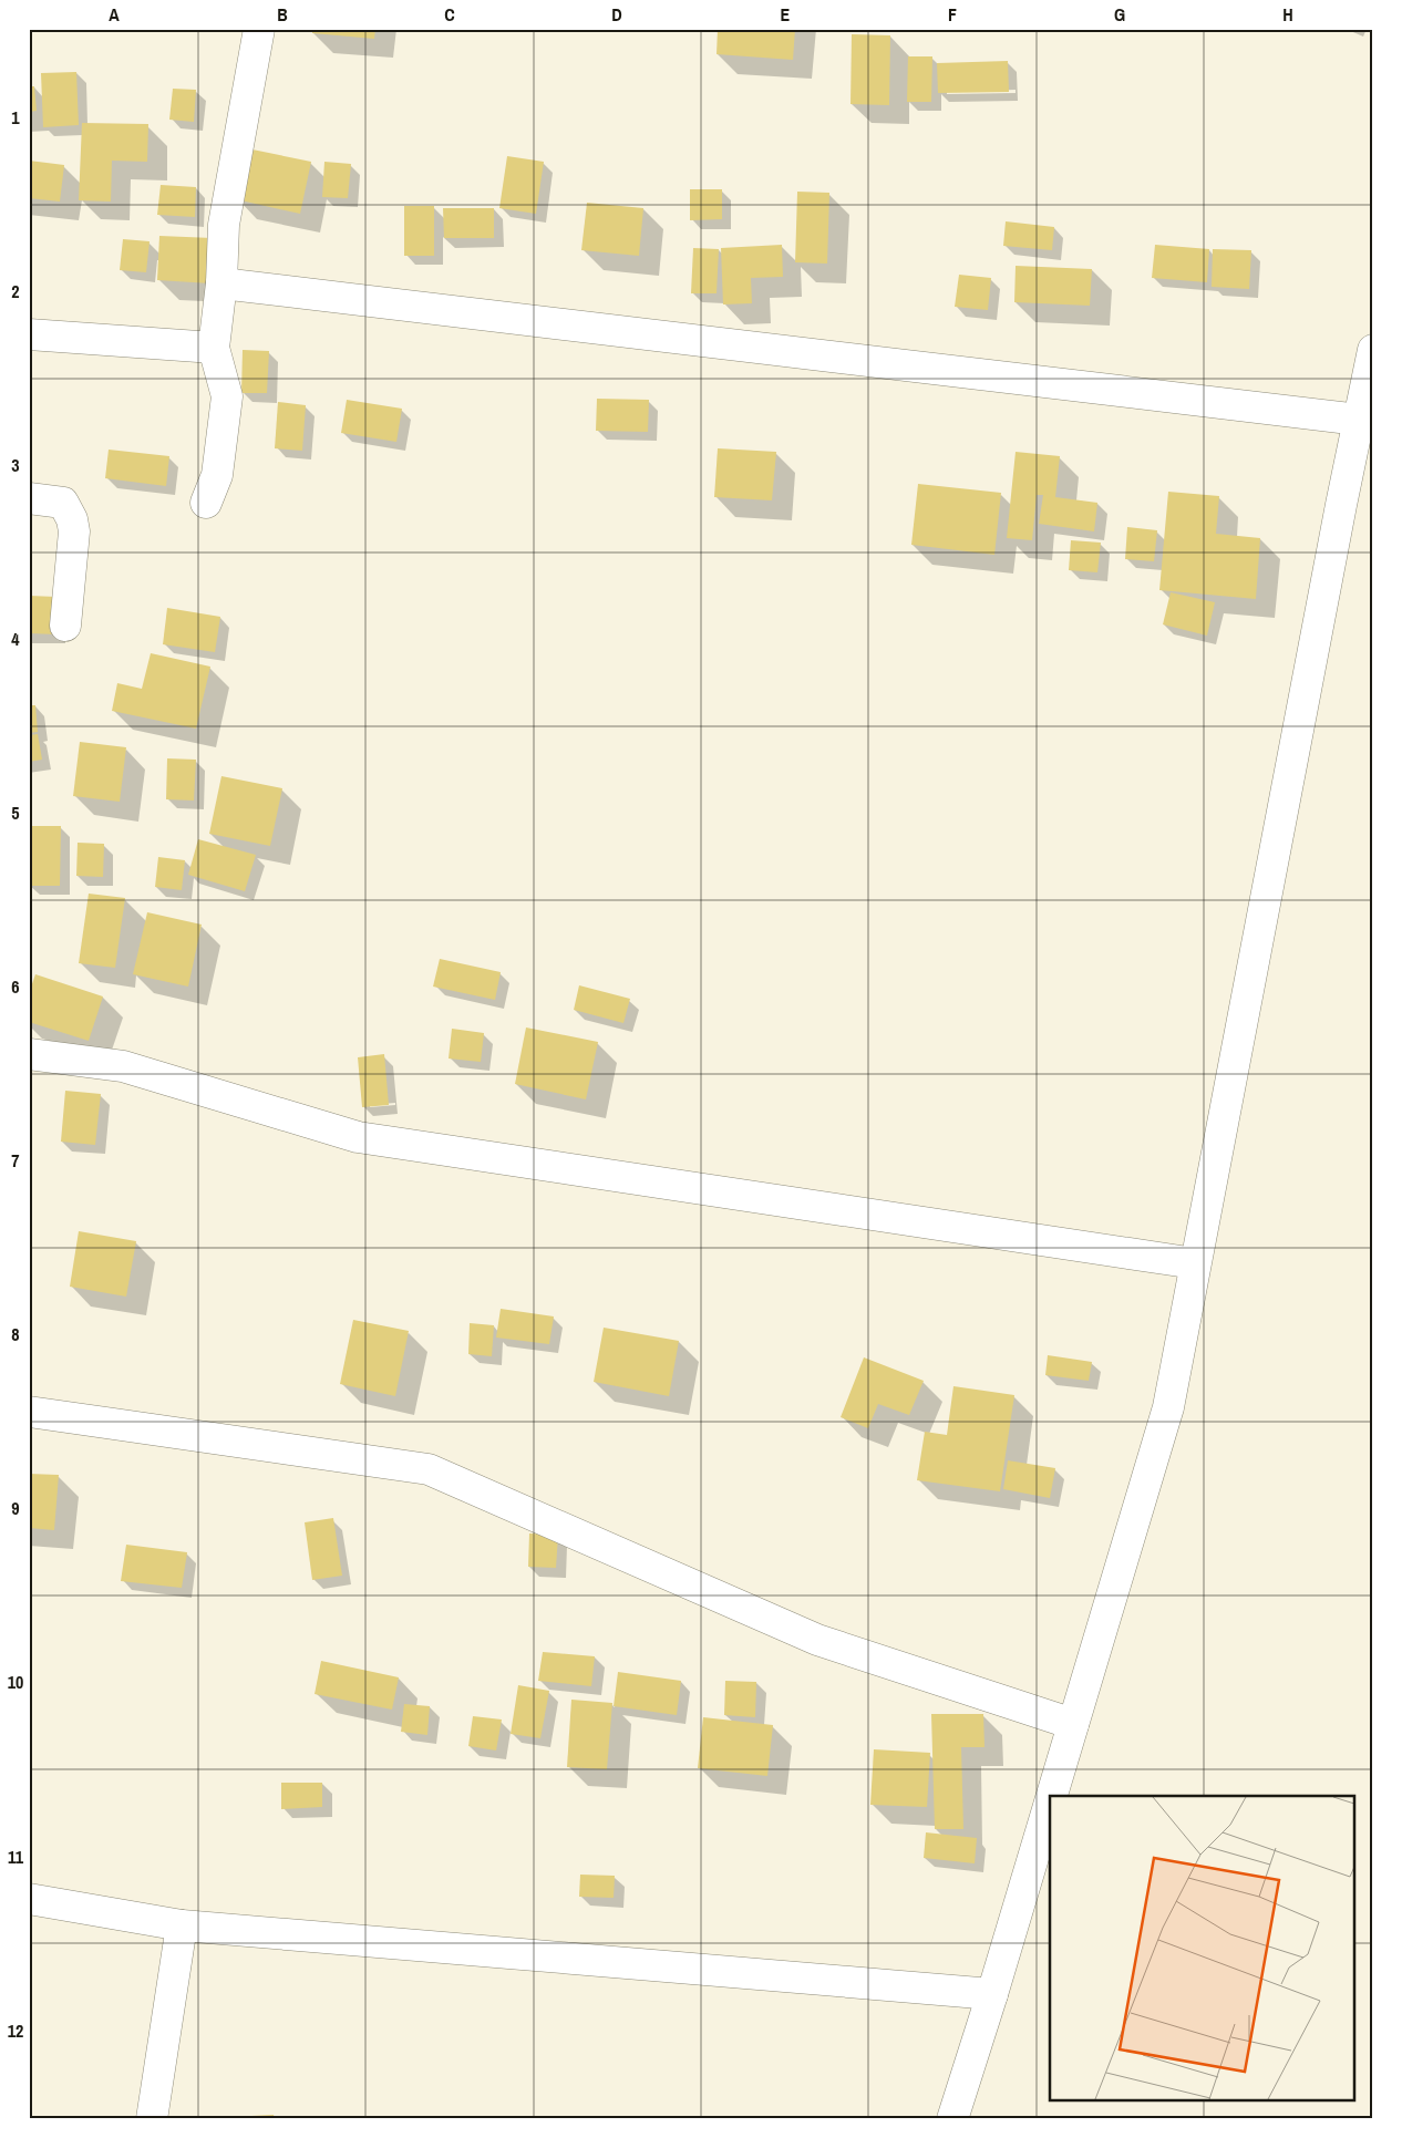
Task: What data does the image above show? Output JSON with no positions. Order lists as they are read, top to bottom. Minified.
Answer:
{"grid":{"columns":["A","B","C","D","E","F","G","H"],"rows":["1","2","3","4","5","6","7","8","9","10","11","12"]}}
